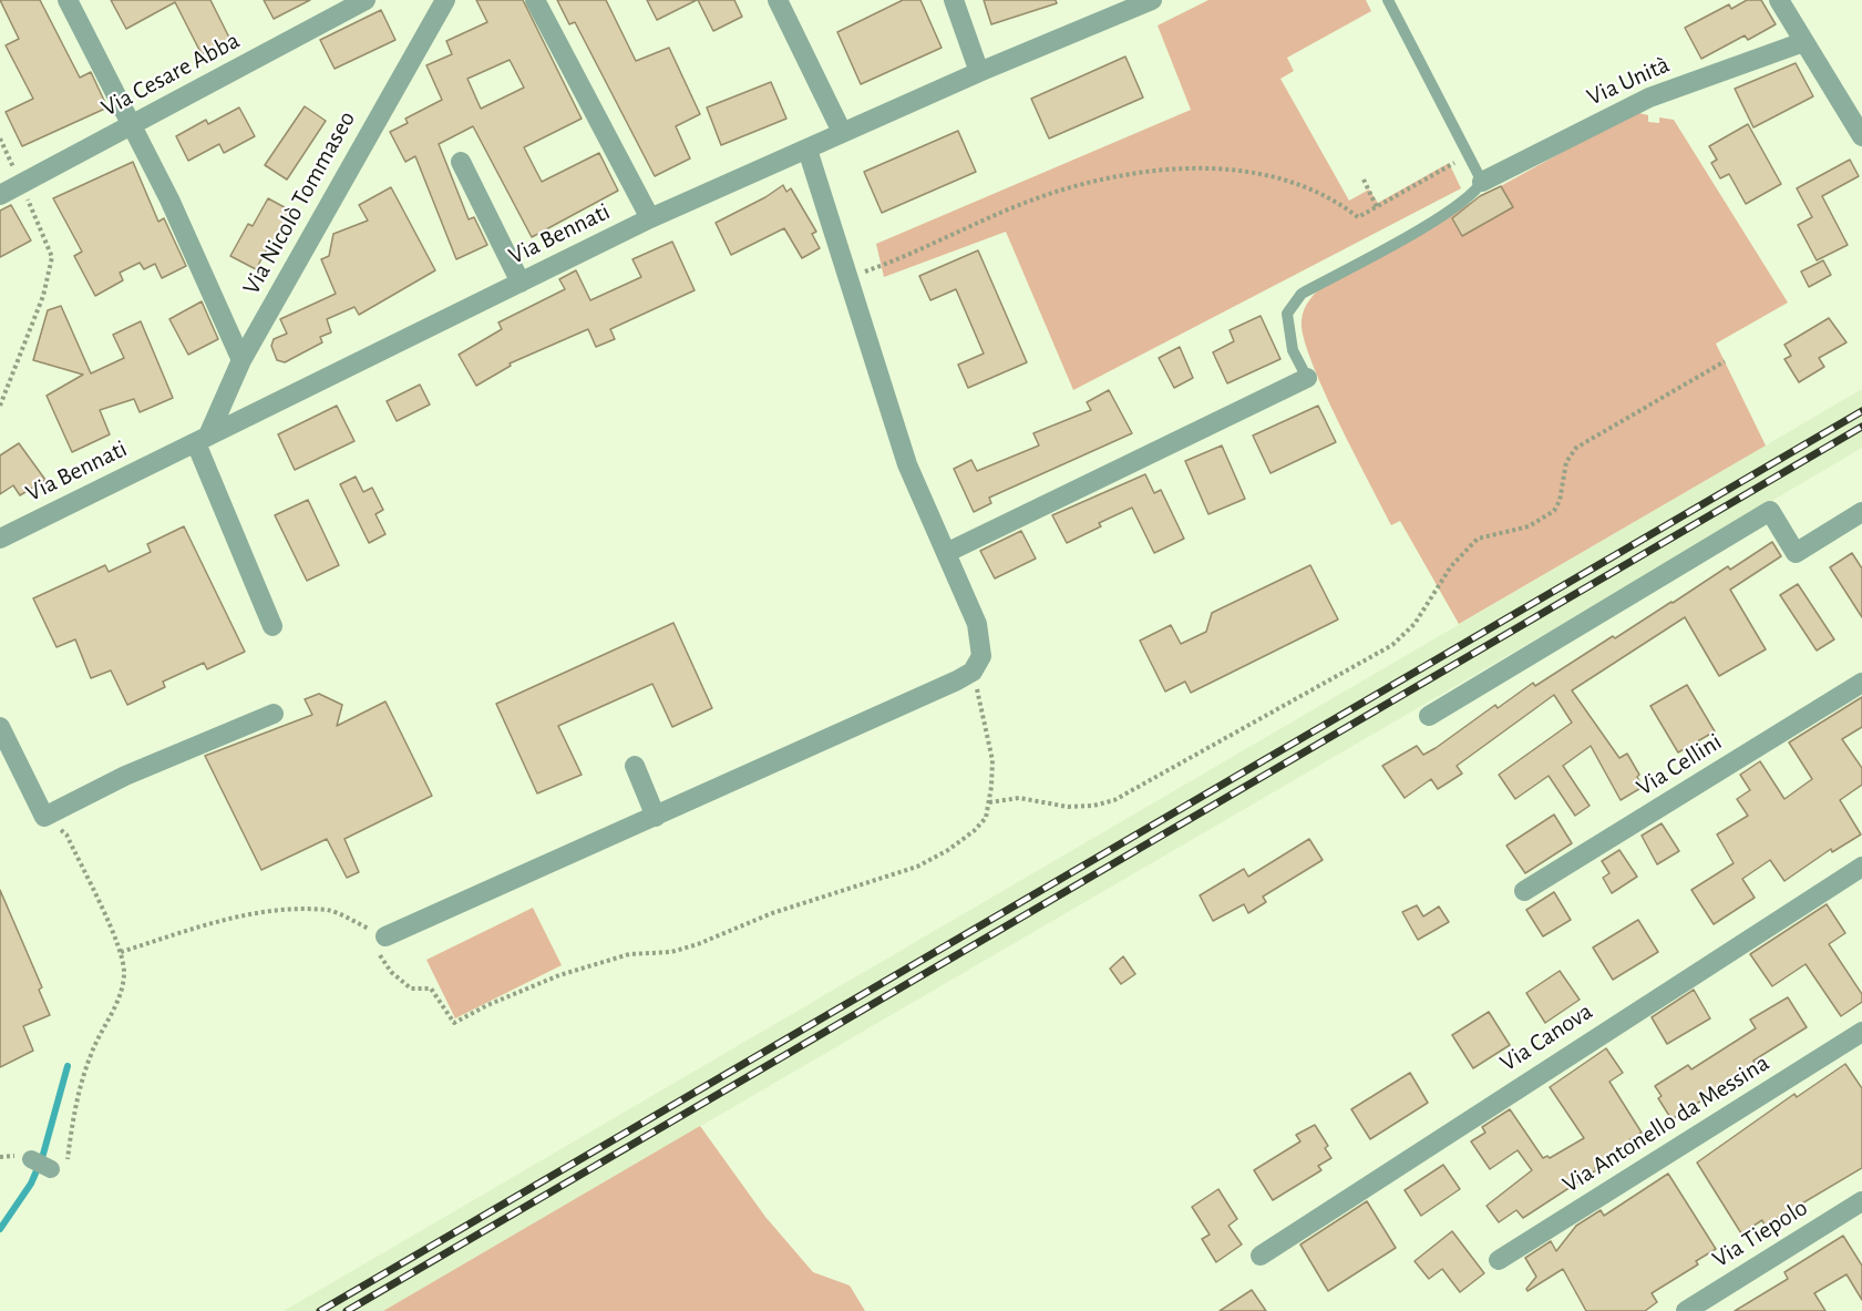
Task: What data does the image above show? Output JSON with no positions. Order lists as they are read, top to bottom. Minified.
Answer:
{"streets":{"street":["Via Cesare Abba","Via Unità","Via Nicolò Tommaseo","Via Bennati","Via Cellini","Via Canova","Via Antonello da Messina","Via Tiepolo"]},"crossings":[["Via Nicolò Tommaseo","Via Bennati"]]}
